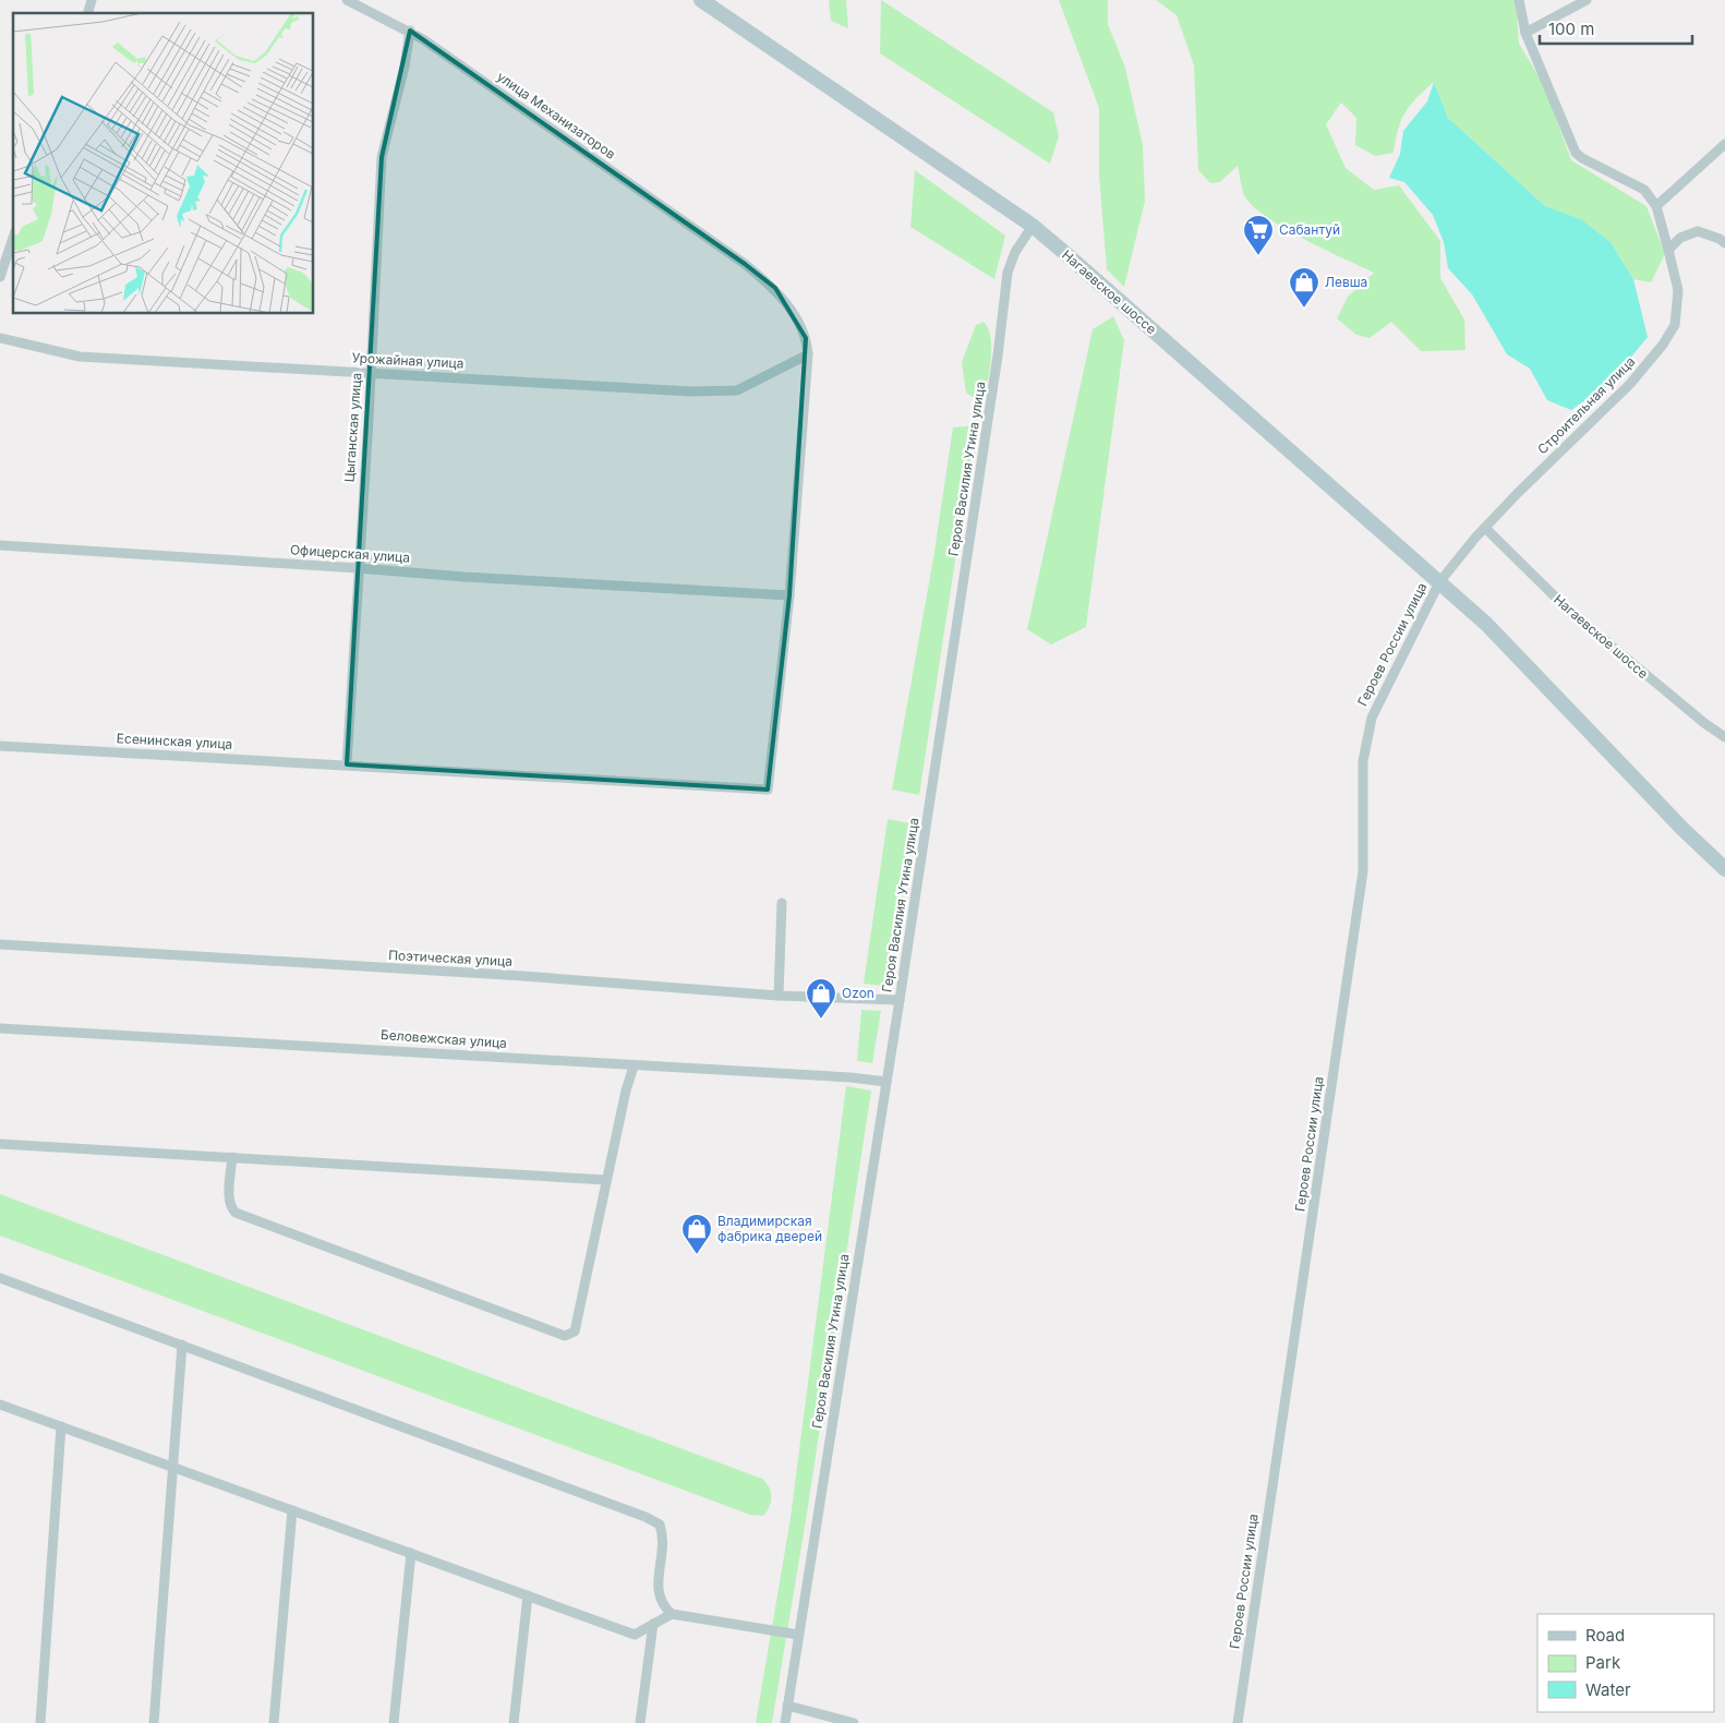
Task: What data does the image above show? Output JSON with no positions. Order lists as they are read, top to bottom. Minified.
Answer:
{"streets":{"street":["улица Механизаторов","Нагаевское шоссе","Урожайная улица","Строительная улица","Цыганская улица","Героя Василия Утина улица","Офицерская улица","Героев России улица","Есенинская улица","Поэтическая улица","Беловежская улица"]},"crossings":[["улица Механизаторов","Урожайная улица"],["улица Механизаторов","Цыганская улица"],["улица Механизаторов","Офицерская улица"],["улица Механизаторов","Есенинская улица"],["Нагаевское шоссе","Строительная улица"],["Нагаевское шоссе","Героя Василия Утина улица"],["Нагаевское шоссе","Героев России улица"],["Урожайная улица","Цыганская улица"],["Строительная улица","Героев России улица"],["Цыганская улица","Офицерская улица"],["Цыганская улица","Есенинская улица"],["Героя Василия Утина улица","Поэтическая улица"],["Героя Василия Утина улица","Беловежская улица"],["Офицерская улица","Есенинская улица"]],"places":{"supermarket":["Сабантуй"],"shop":["Левша","Ozon","Владимирская фабрика дверей"]},"legend":["Road","Park","Water"],"scale_bar":"100 m"}
